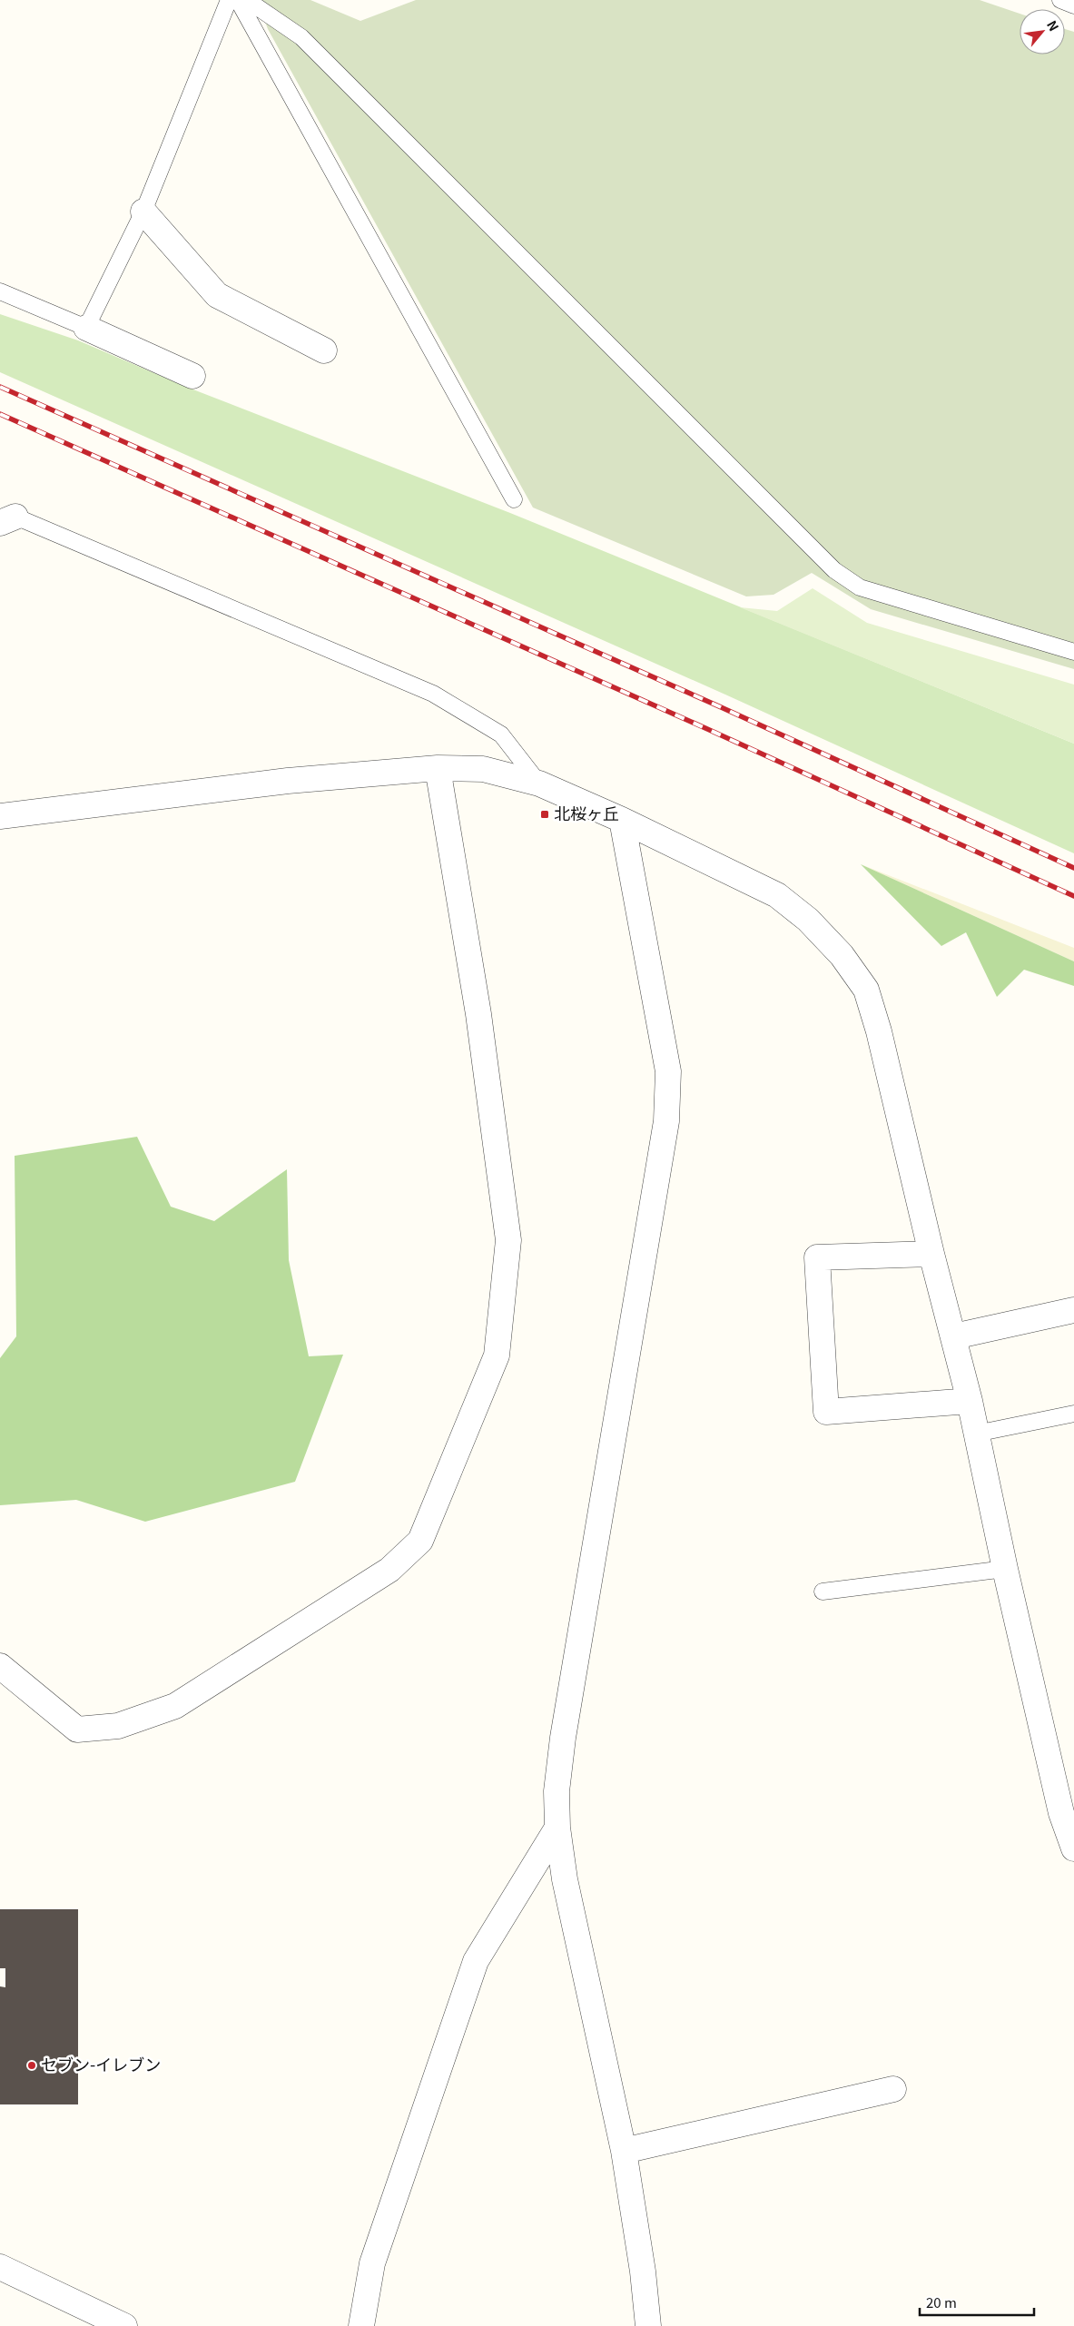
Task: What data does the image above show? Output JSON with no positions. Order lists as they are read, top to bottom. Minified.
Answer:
{"places":{"transit":["北桜ヶ丘"],"other":["セブン-イレブン"]},"scale_bar":"20 m","north":"top right"}
